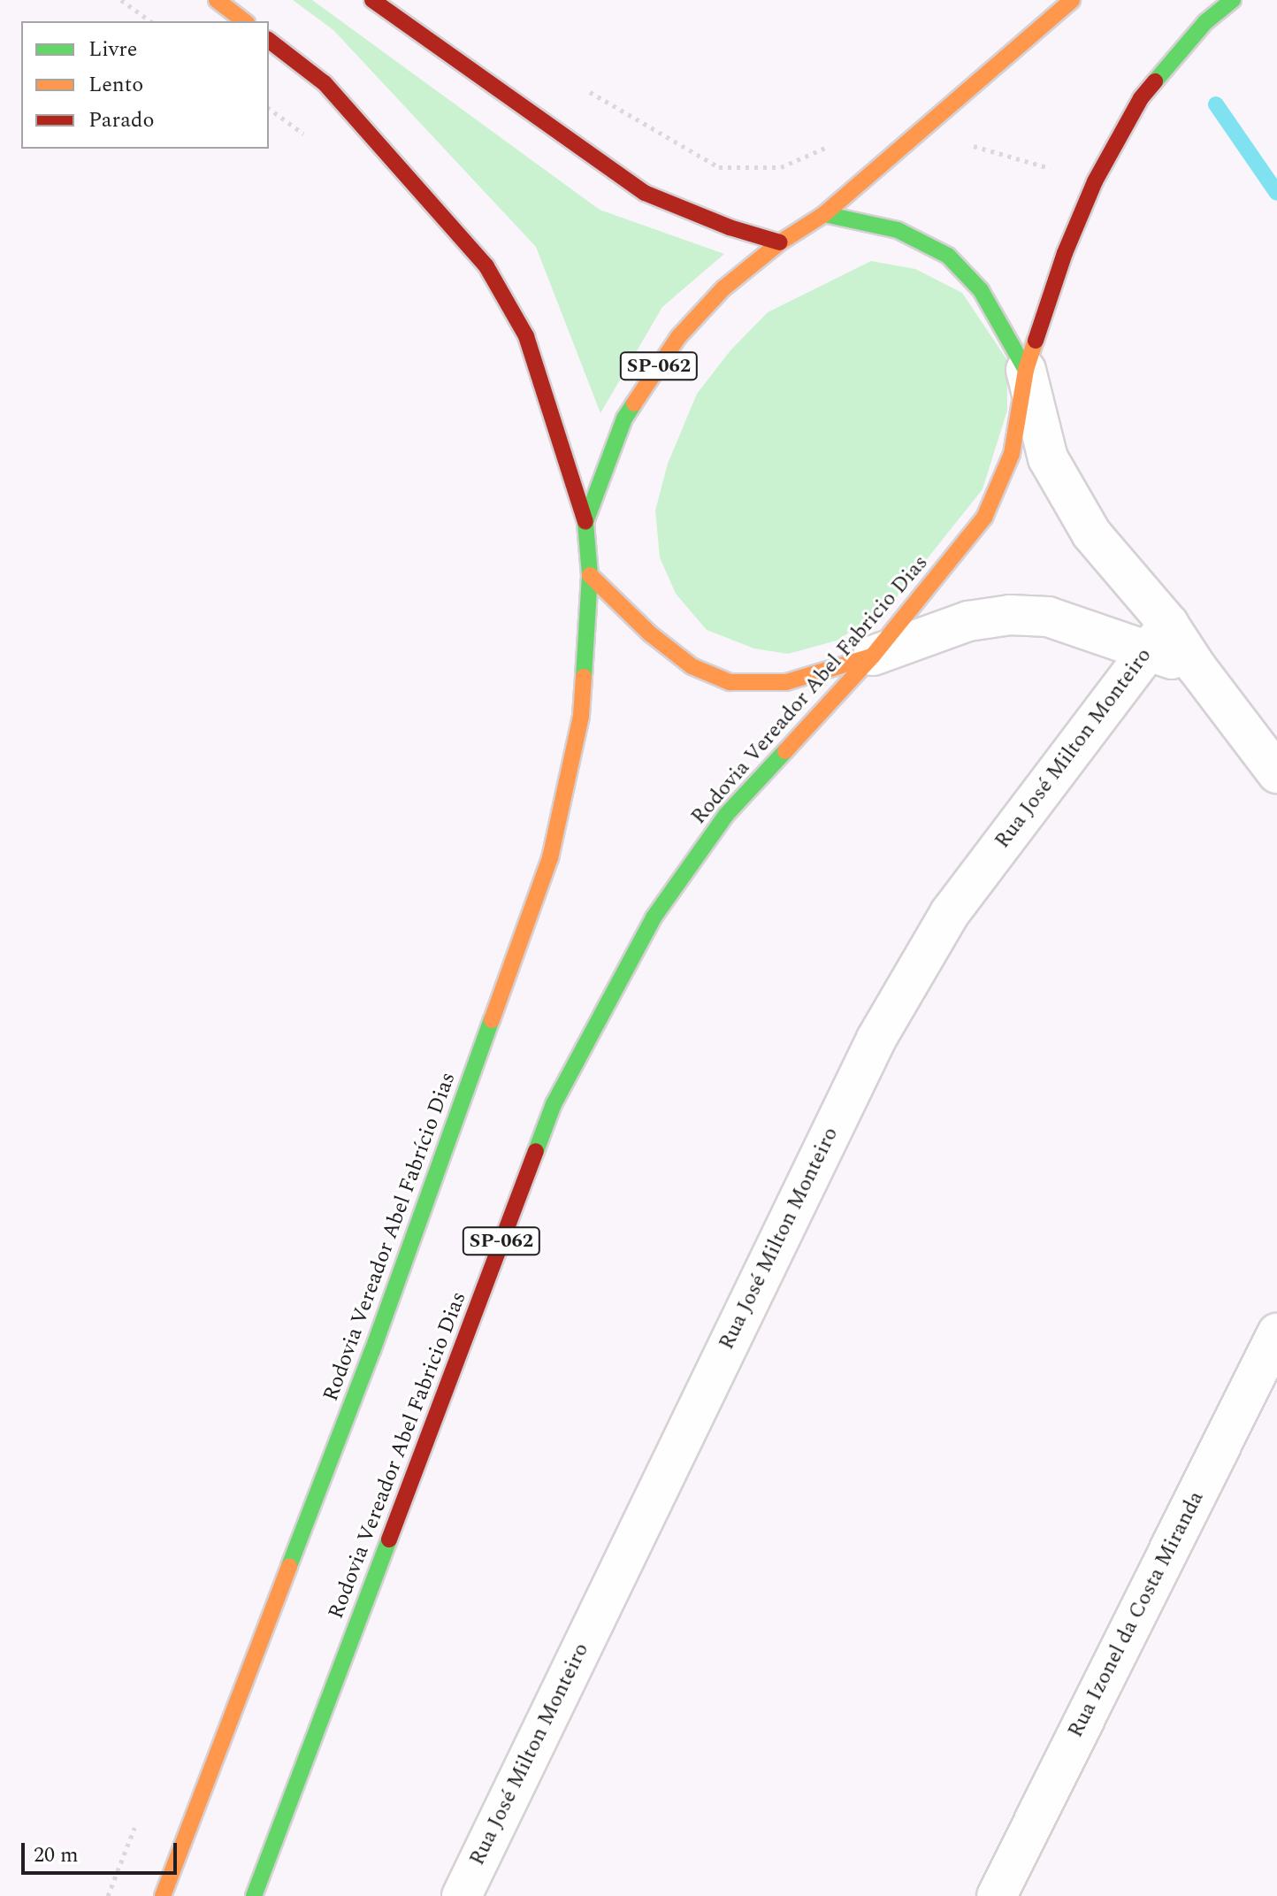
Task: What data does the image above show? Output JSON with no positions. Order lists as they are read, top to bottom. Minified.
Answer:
{"streets":{"main road":["SP-062","Rodovia Vereador Abel Fabricio Dias","Rodovia Vereador Abel Fabrício Dias"],"street":["Rua José Milton Monteiro","Rua Izonel da Costa Miranda"]},"crossings":[["SP-062","Rodovia Vereador Abel Fabricio Dias"],["SP-062","Rodovia Vereador Abel Fabrício Dias"]],"legend":["Livre","Lento","Parado"],"scale_bar":"20 m"}
